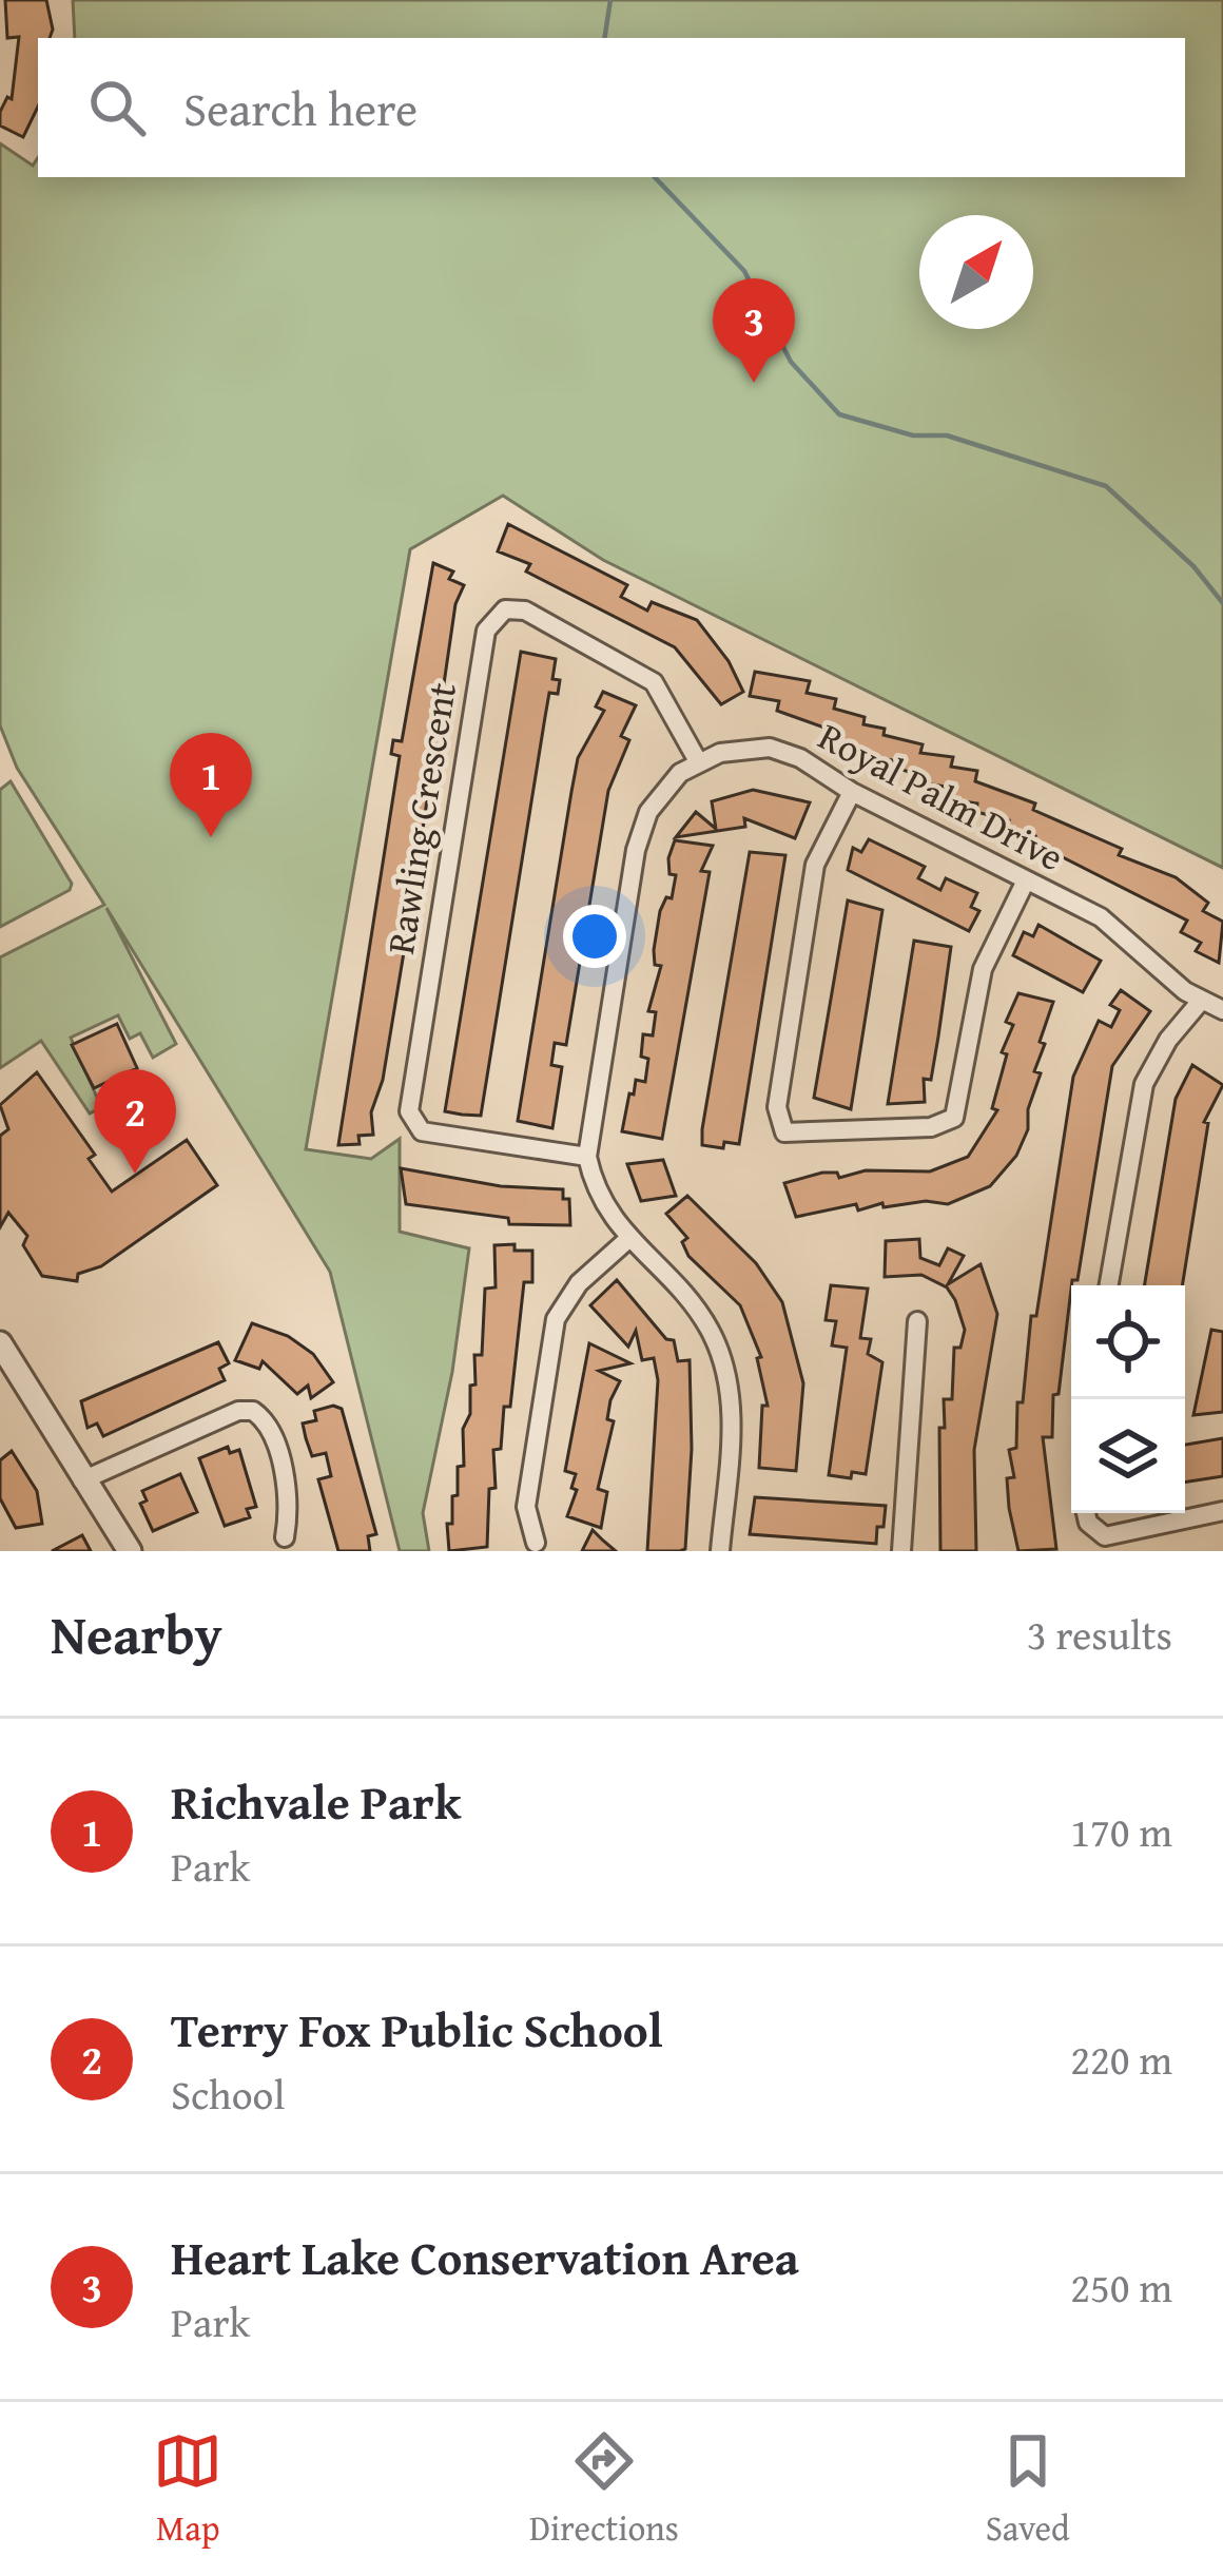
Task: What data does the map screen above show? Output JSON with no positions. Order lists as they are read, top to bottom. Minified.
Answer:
{"streets":{"street":["Royal Palm Drive","Rawling Crescent"]},"crossings":[["Royal Palm Drive","Rawling Crescent"]],"north":"top right","page":{"search":"Search here","pins":["3","1","2"],"heading":["Nearby","3 results"],"list":[{"mark":"1","name":"Richvale Park","note":"Park","value":"170 m"},{"mark":"2","name":"Terry Fox Public School","note":"School","value":"220 m"},{"mark":"3","name":"Heart Lake Conservation Area","note":"Park","value":"250 m"}],"nav":["Map","Directions","Saved"]}}
